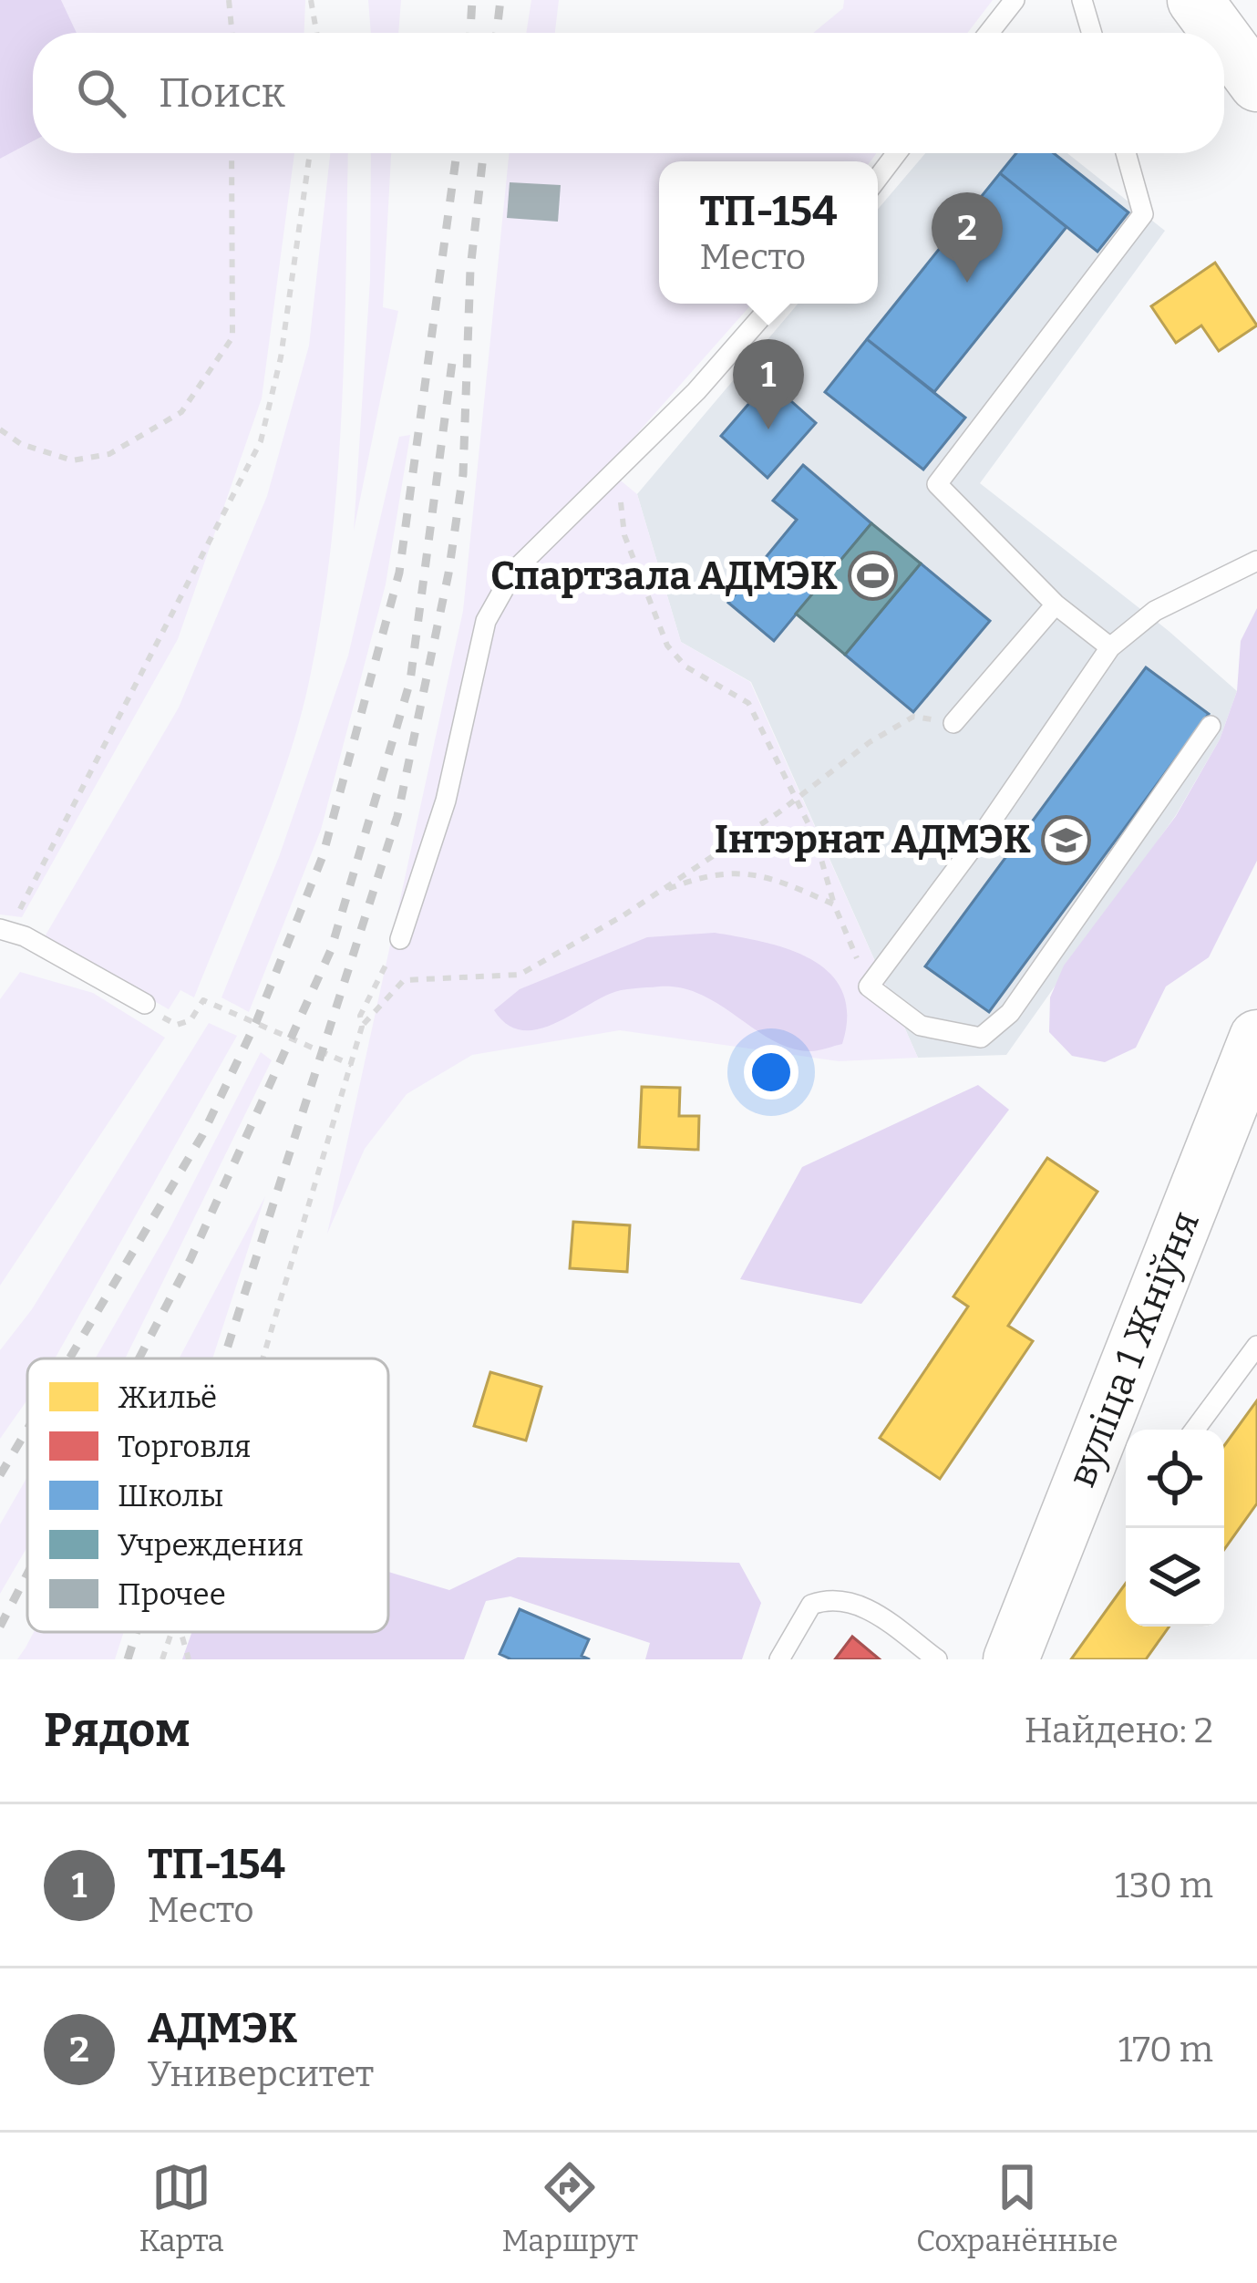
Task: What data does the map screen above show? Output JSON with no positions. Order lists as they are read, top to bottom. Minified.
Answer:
{"streets":{"main road":["вуліца 1 Жніўня"]},"places":{"sports":["Спартзала АДМЭК"],"school or university":["Інтэрнат АДМЭК"]},"legend":["Жильё","Торговля","Школы","Учреждения","Прочее"],"page":{"search":"Поиск","popup":["ТП-154","Место"],"pins":["2","1"],"heading":["Рядом","Найдено: 2"],"list":[{"mark":"1","name":"ТП-154","note":"Место","value":"130 m"},{"mark":"2","name":"АДМЭК","note":"Университет","value":"170 m"}],"nav":["Карта","Маршрут","Сохранённые"]}}
